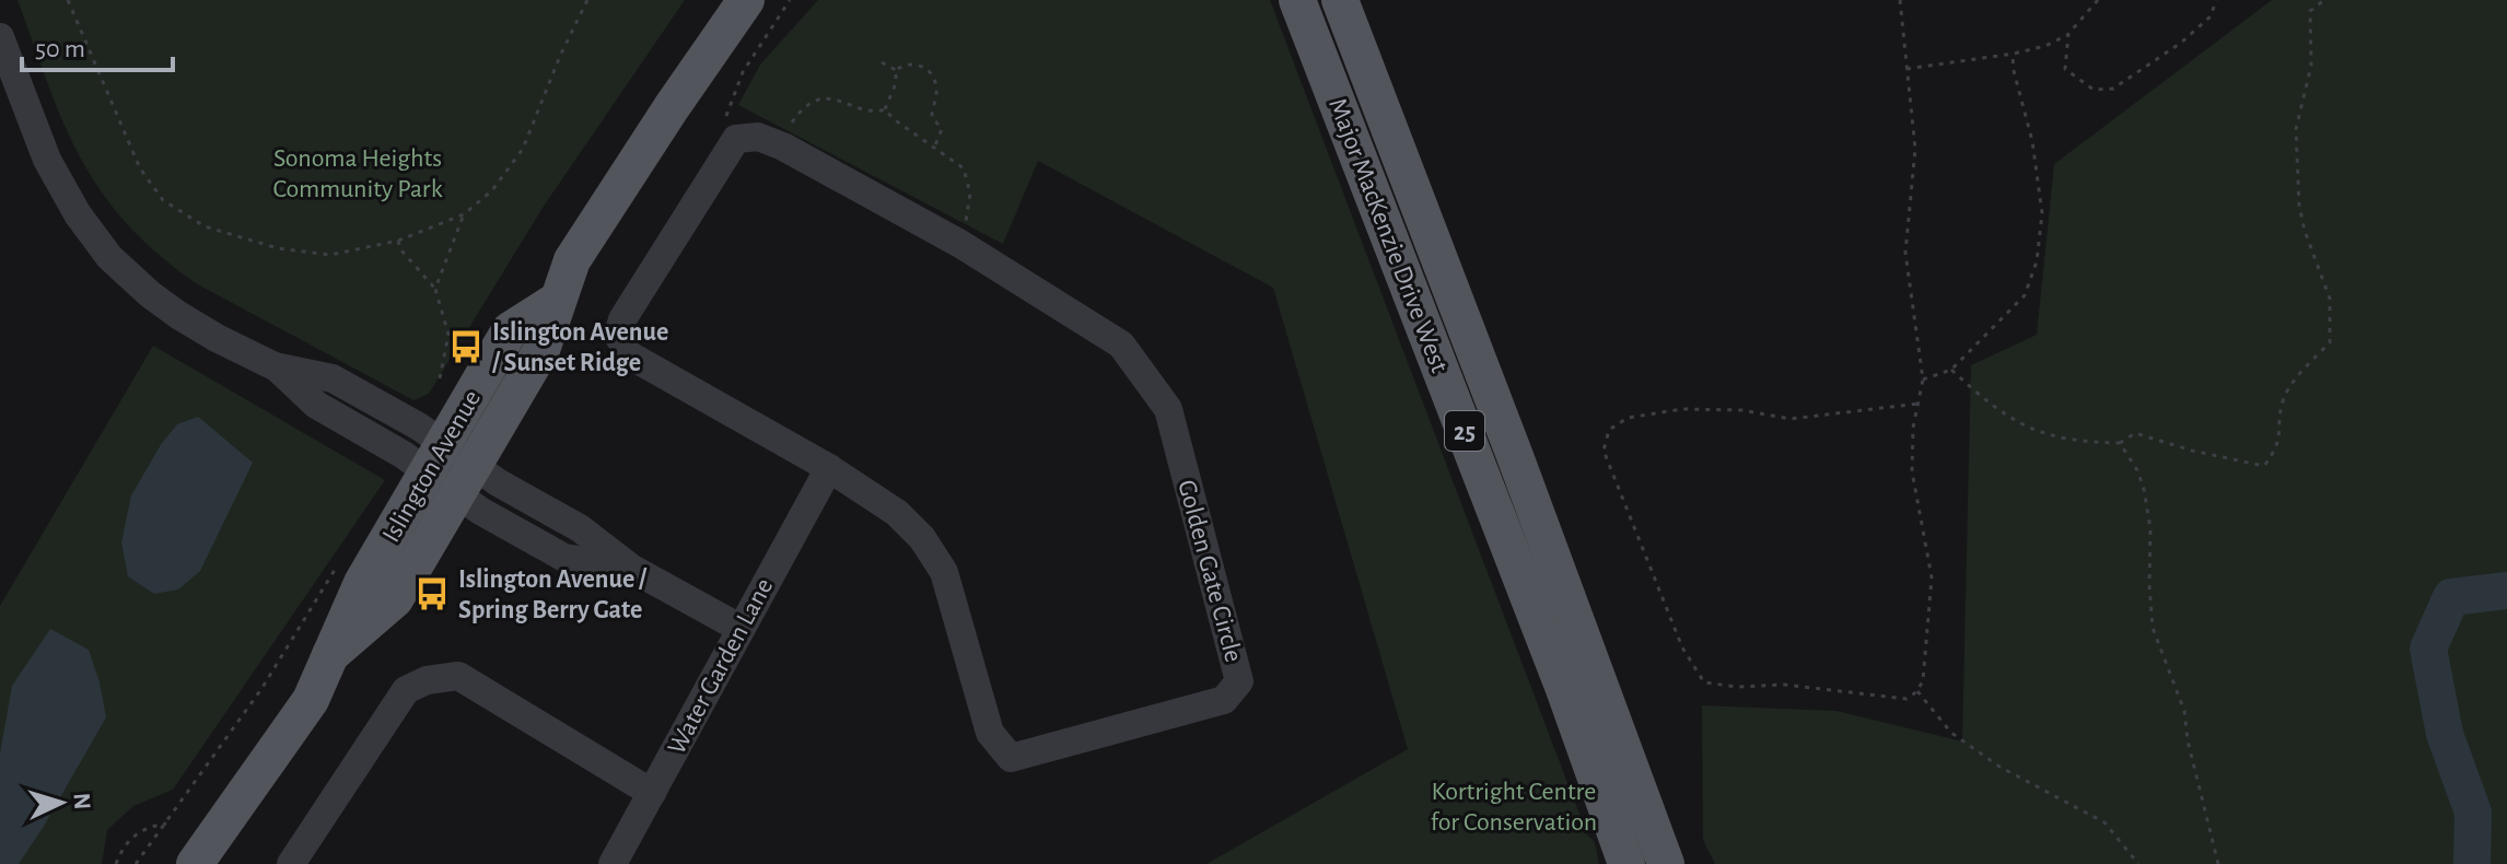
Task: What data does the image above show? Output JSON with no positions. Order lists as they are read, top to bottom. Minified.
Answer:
{"streets":{"main road":["Major MacKenzie Drive West","25","Islington Avenue"],"street":["Golden Gate Circle","Water Garden Lane"]},"crossings":[["Golden Gate Circle","Water Garden Lane"]],"parks":["Sonoma Heights Community Park","Kortright Centre for Conservation"],"places":{"bus stop":["Islington Avenue / Sunset Ridge","Islington Avenue / Spring Berry Gate"]},"scale_bar":"50 m","north":"right"}
